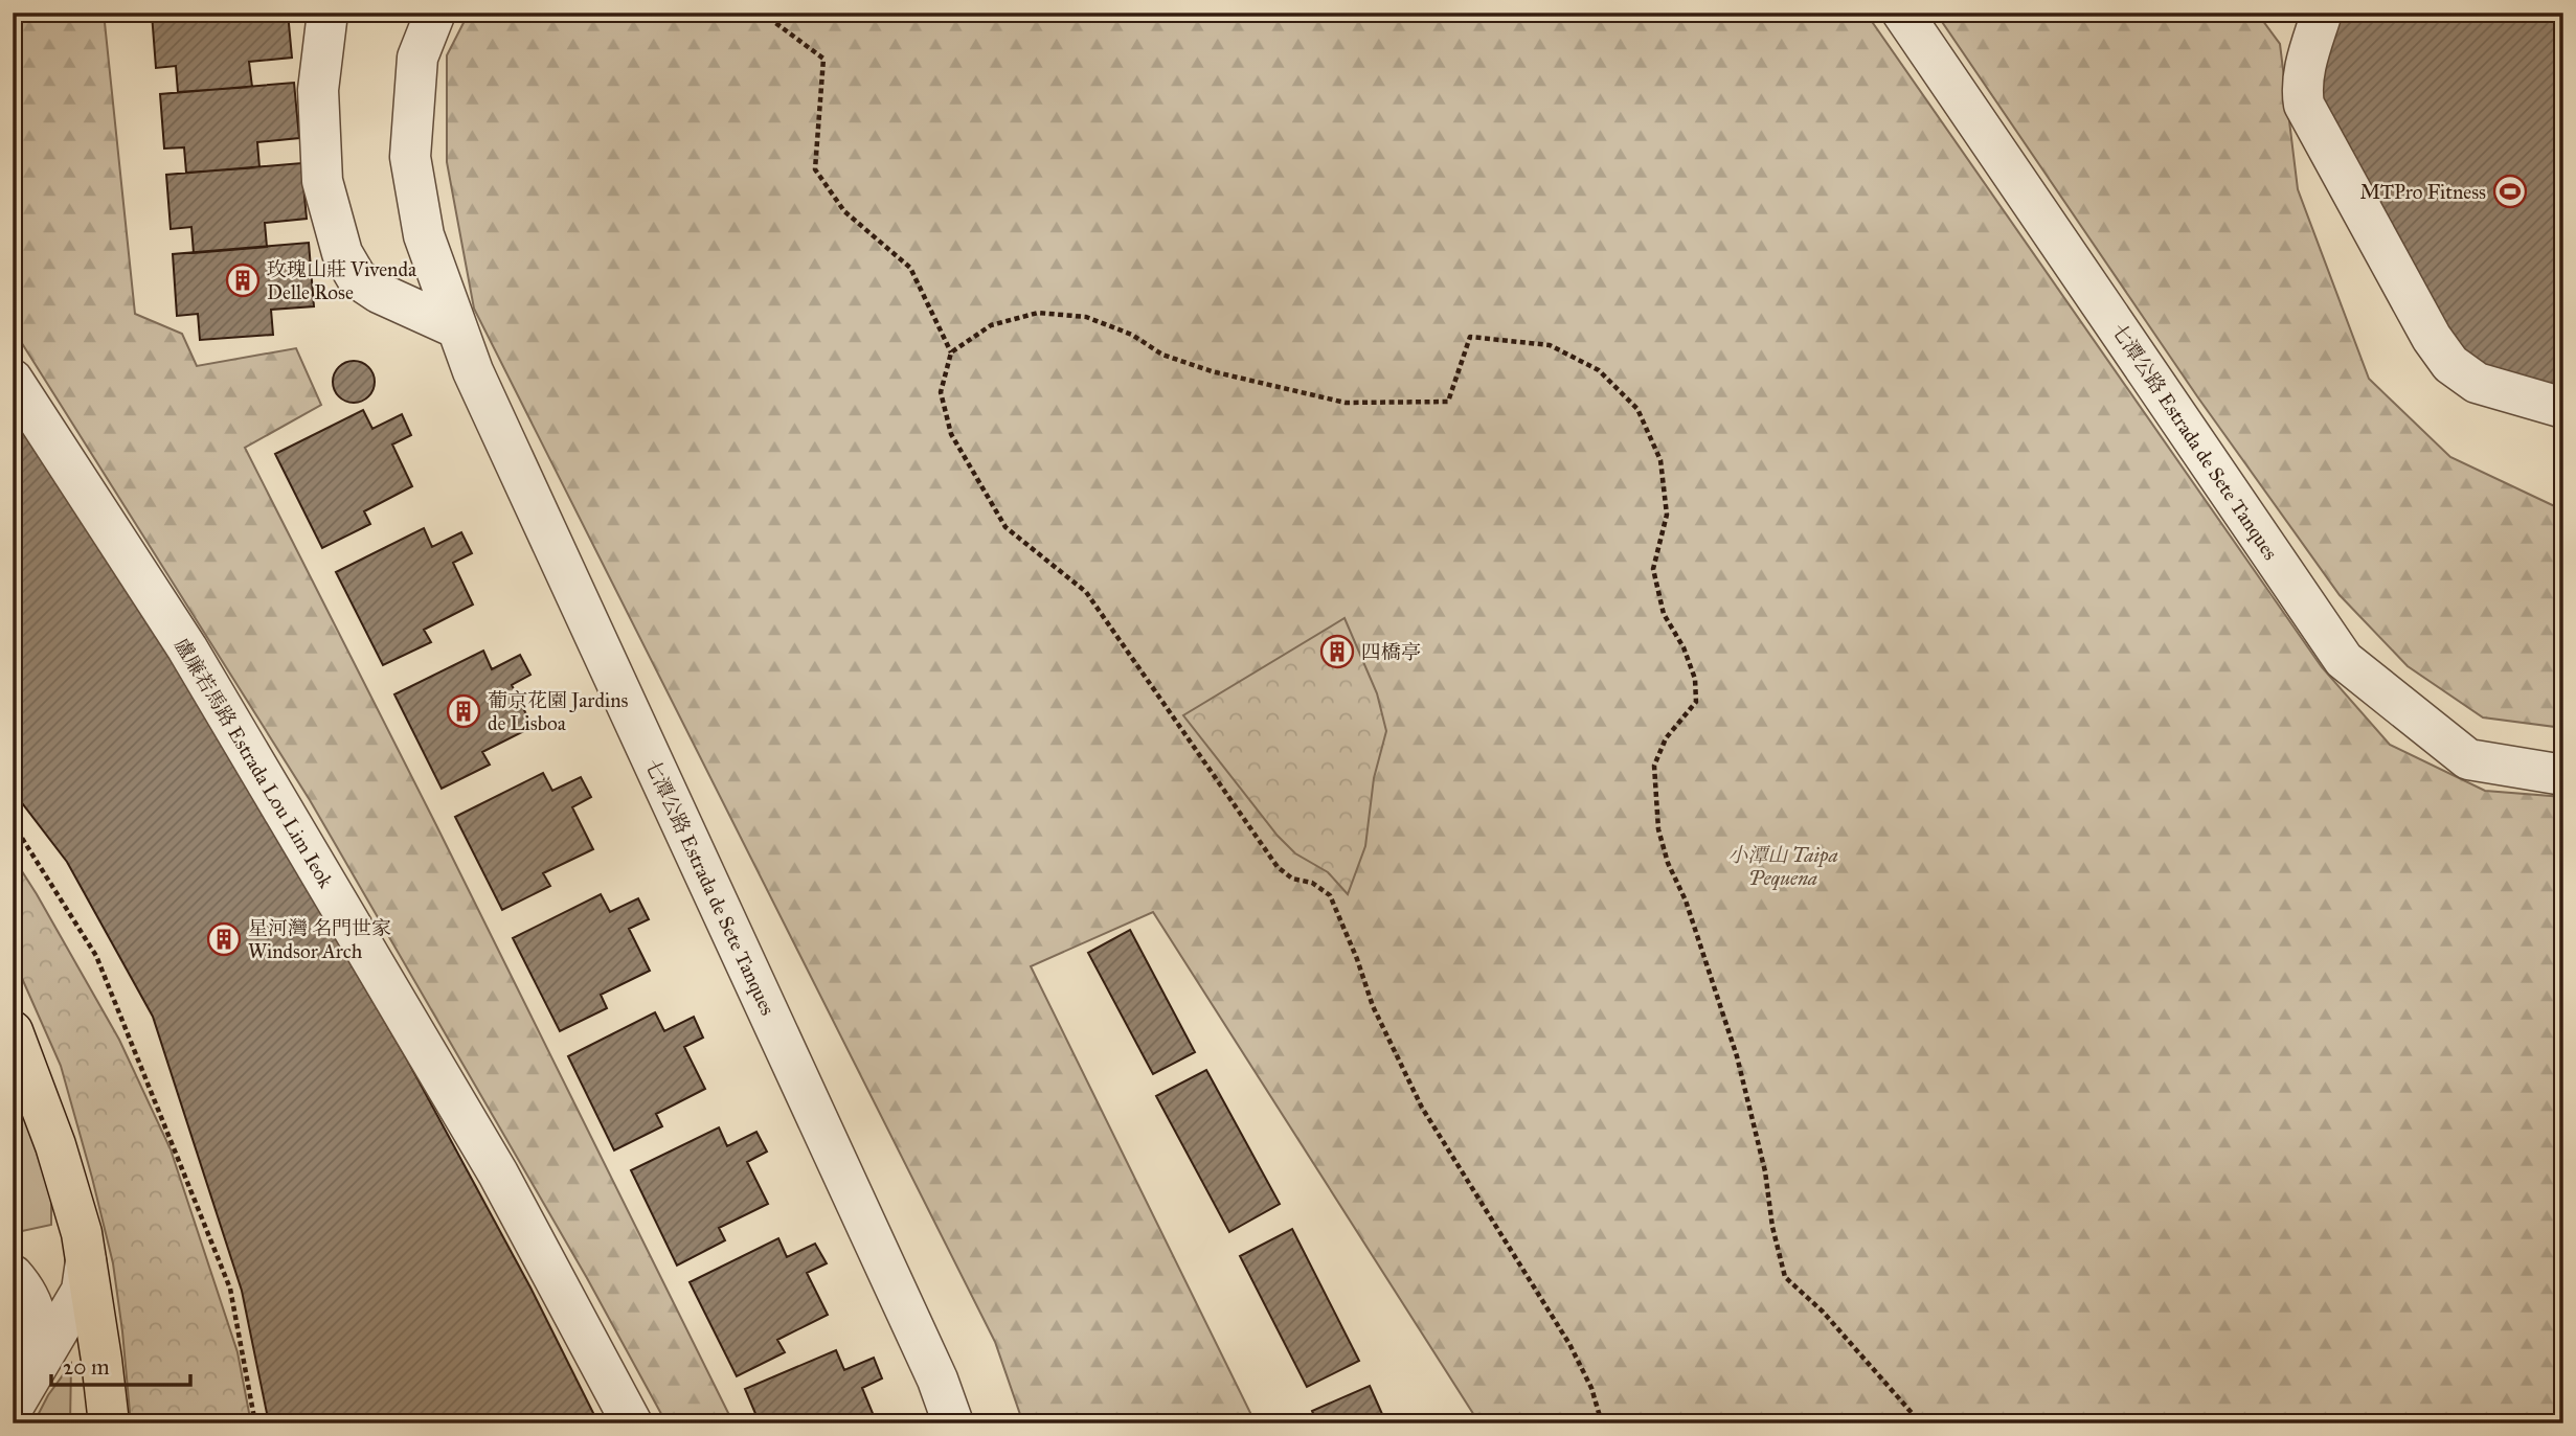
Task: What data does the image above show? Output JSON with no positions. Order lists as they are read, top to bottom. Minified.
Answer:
{"streets":{"street":["七潭公路 Estrada de Sete Tanques","盧廉若馬路 Estrada Lou Lim Ieok"]},"parks":["小潭山 Taipa Pequena"],"places":{"sports":["MTPro Fitness"],"building":["玫瑰山莊 Vivenda Delle Rose","四橋亭","葡京花園 Jardins de Lisboa","星河灣 名門世家 Windsor Arch"]},"scale_bar":"20 m"}
